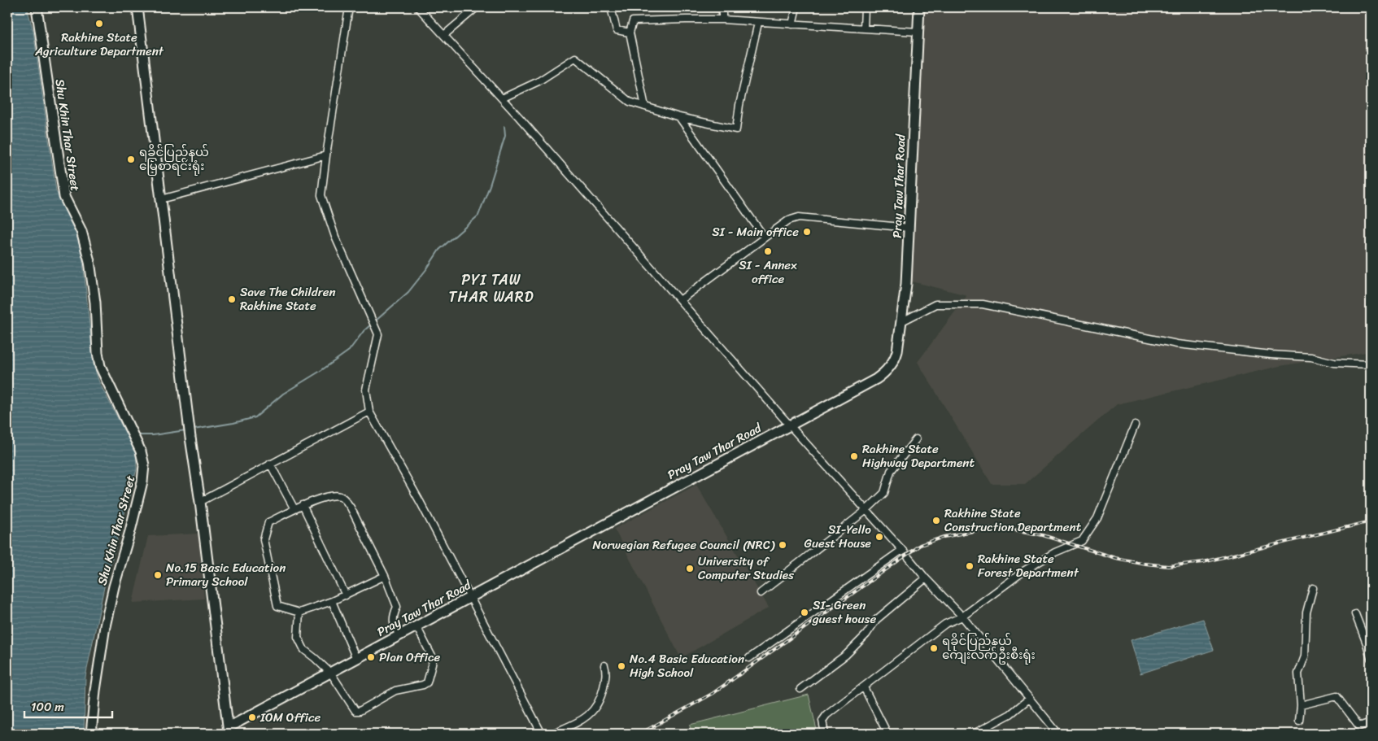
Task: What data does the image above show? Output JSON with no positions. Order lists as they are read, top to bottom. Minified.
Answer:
{"streets":{"street":["Shu Khin Thar Street","Pray Taw Thar Road"]},"districts":["PYI TAW THAR WARD"],"places":["Rakhine State Agriculture Department","ရခိုင်ပြည်နယ် မြေစာရင်းရုံး","SI - Main office","SI - Annex office","Save The Children Rakhine State","Rakhine State Highway Department","Rakhine State Construction Department","SI-Yello Guest House","Norwegian Refugee Council (NRC)","Rakhine State Forest Department","University of Computer Studies","No.15 Basic Education Primary School","SI- Green guest house","ရခိုင်ပြည်နယ် ကျေးလက်ဦးစီးရုံး","Plan Office","No.4 Basic Education High School","IOM Office"],"scale_bar":"100 m"}
